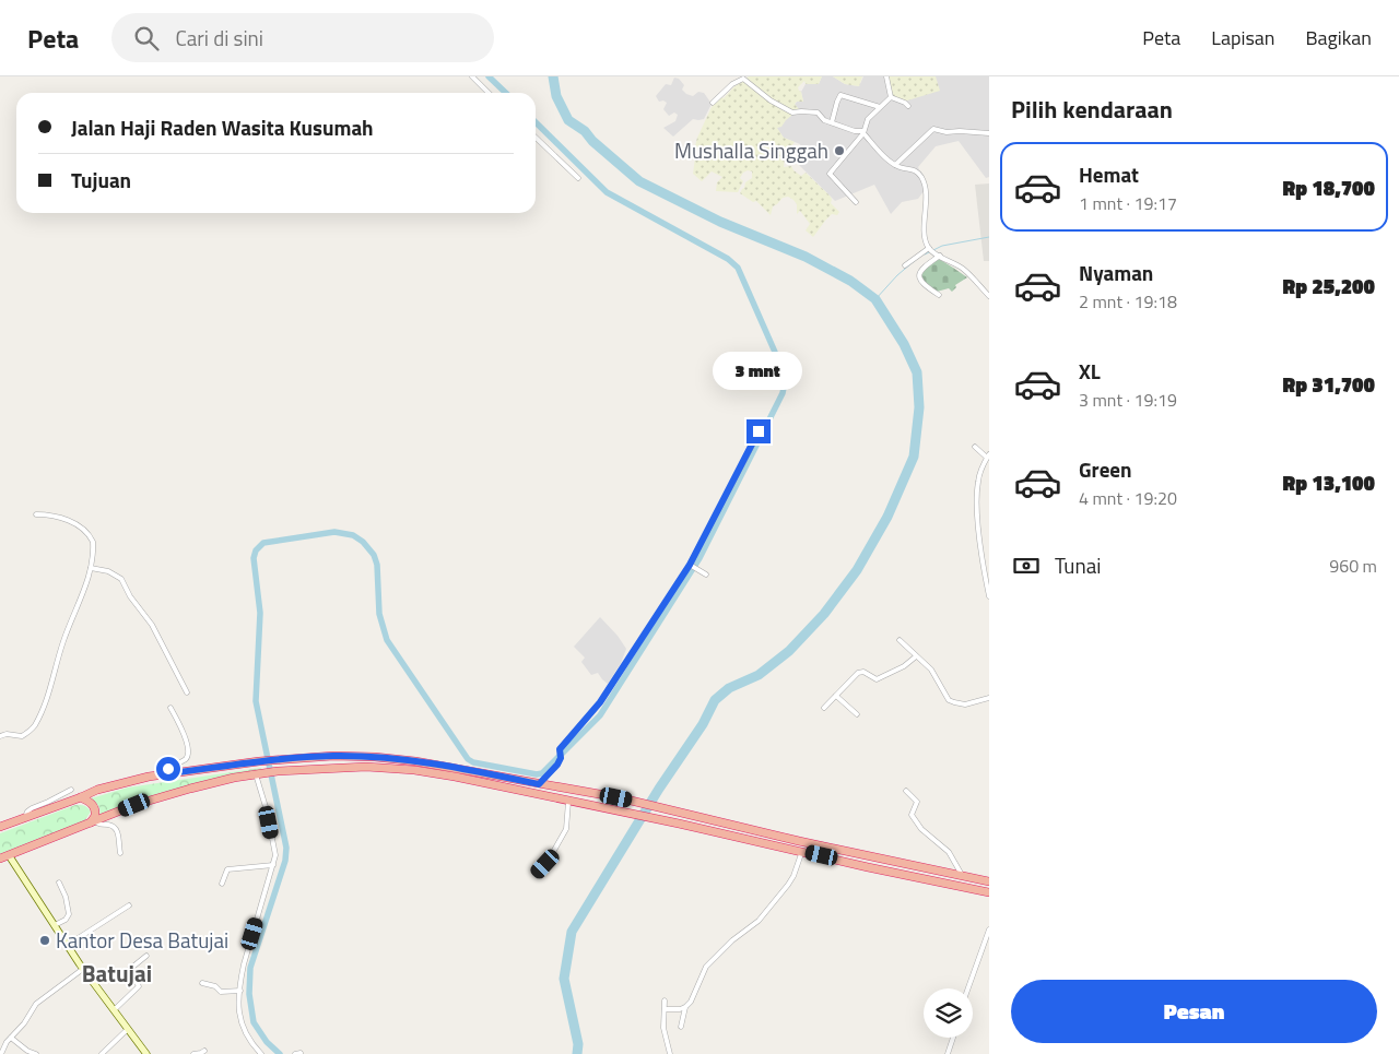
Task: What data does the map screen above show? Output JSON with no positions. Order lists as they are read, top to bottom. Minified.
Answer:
{"districts":["Batujai"],"places":["Mushalla Singgah","Kantor Desa Batujai"],"page":{"header":"Peta","search":"Cari di sini","nav":["Peta","Lapisan","Bagikan"],"heading":"Pilih kendaraan","banner":["Jalan Haji Raden Wasita Kusumah","Tujuan"],"list":[{"name":"Hemat","note":"1 mnt · 19:17","value":"Rp 18,700"},{"name":"Nyaman","note":"2 mnt · 19:18","value":"Rp 25,200"},{"name":"XL","note":"3 mnt · 19:19","value":"Rp 31,700"},{"name":"Green","note":"4 mnt · 19:20","value":"Rp 13,100"}],"bubble":"3 mnt","pay":["Tunai","960 m"],"buttons":"Pesan"}}
